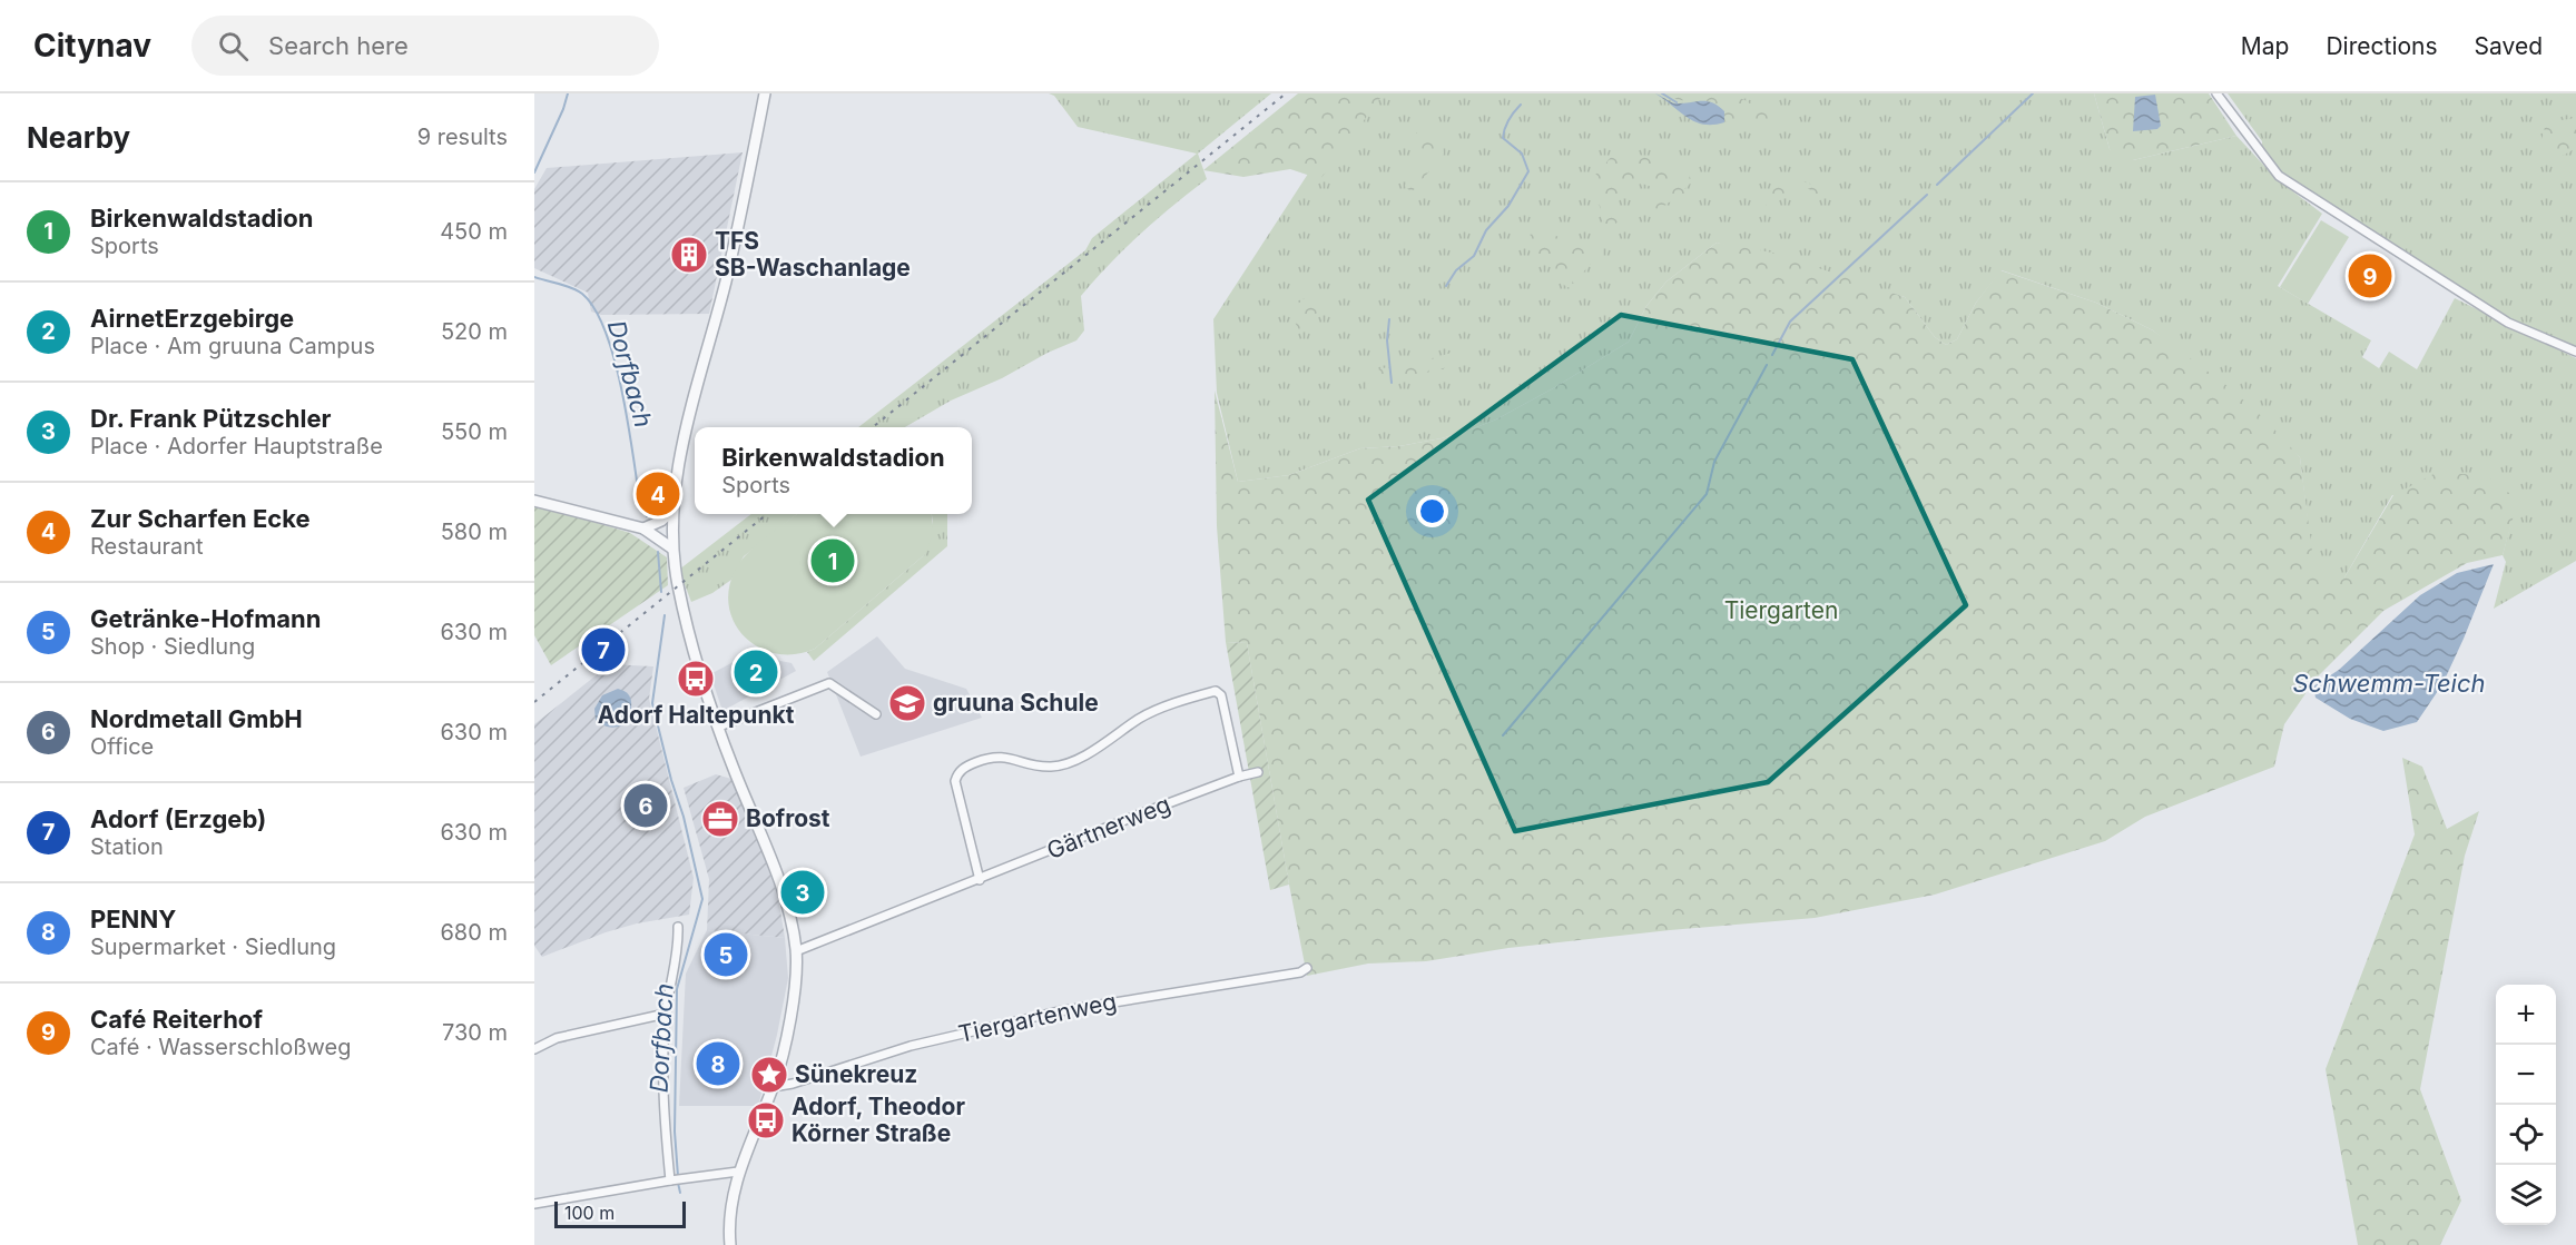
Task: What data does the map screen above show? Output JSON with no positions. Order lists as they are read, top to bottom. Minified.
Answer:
{"streets":{"street":["Gärtnerweg","Tiergartenweg"]},"water":["Dorfbach","Schwemm-Teich"],"parks":["Tiergarten"],"places":{"building":["TFS SB-Waschanlage"],"bus stop":["Adorf Haltepunkt","Adorf, Theodor Körner Straße"],"school or university":["gruuna Schule"],"office":["Bofrost"],"place":["Sünekreuz"]},"scale_bar":"100 m","page":{"header":"Citynav","search":"Search here","nav":["Map","Directions","Saved"],"heading":["Nearby","9 results"],"list":[{"mark":"1","name":"Birkenwaldstadion","note":"Sports","value":"450 m"},{"mark":"2","name":"AirnetErzgebirge","note":"Place · Am gruuna Campus","value":"520 m"},{"mark":"3","name":"Dr. Frank Pützschler","note":"Place · Adorfer Hauptstraße","value":"550 m"},{"mark":"4","name":"Zur Scharfen Ecke","note":"Restaurant","value":"580 m"},{"mark":"5","name":"Getränke-Hofmann","note":"Shop · Siedlung","value":"630 m"},{"mark":"6","name":"Nordmetall GmbH","note":"Office","value":"630 m"},{"mark":"7","name":"Adorf (Erzgeb)","note":"Station","value":"630 m"},{"mark":"8","name":"PENNY","note":"Supermarket · Siedlung","value":"680 m"},{"mark":"9","name":"Café Reiterhof","note":"Café · Wasserschloßweg","value":"730 m"}],"pins":["9","4","1","7","2","6","3","5","8"],"popup":["Birkenwaldstadion","Sports"],"map_buttons":["+","−"],"scale":"100 m"}}
